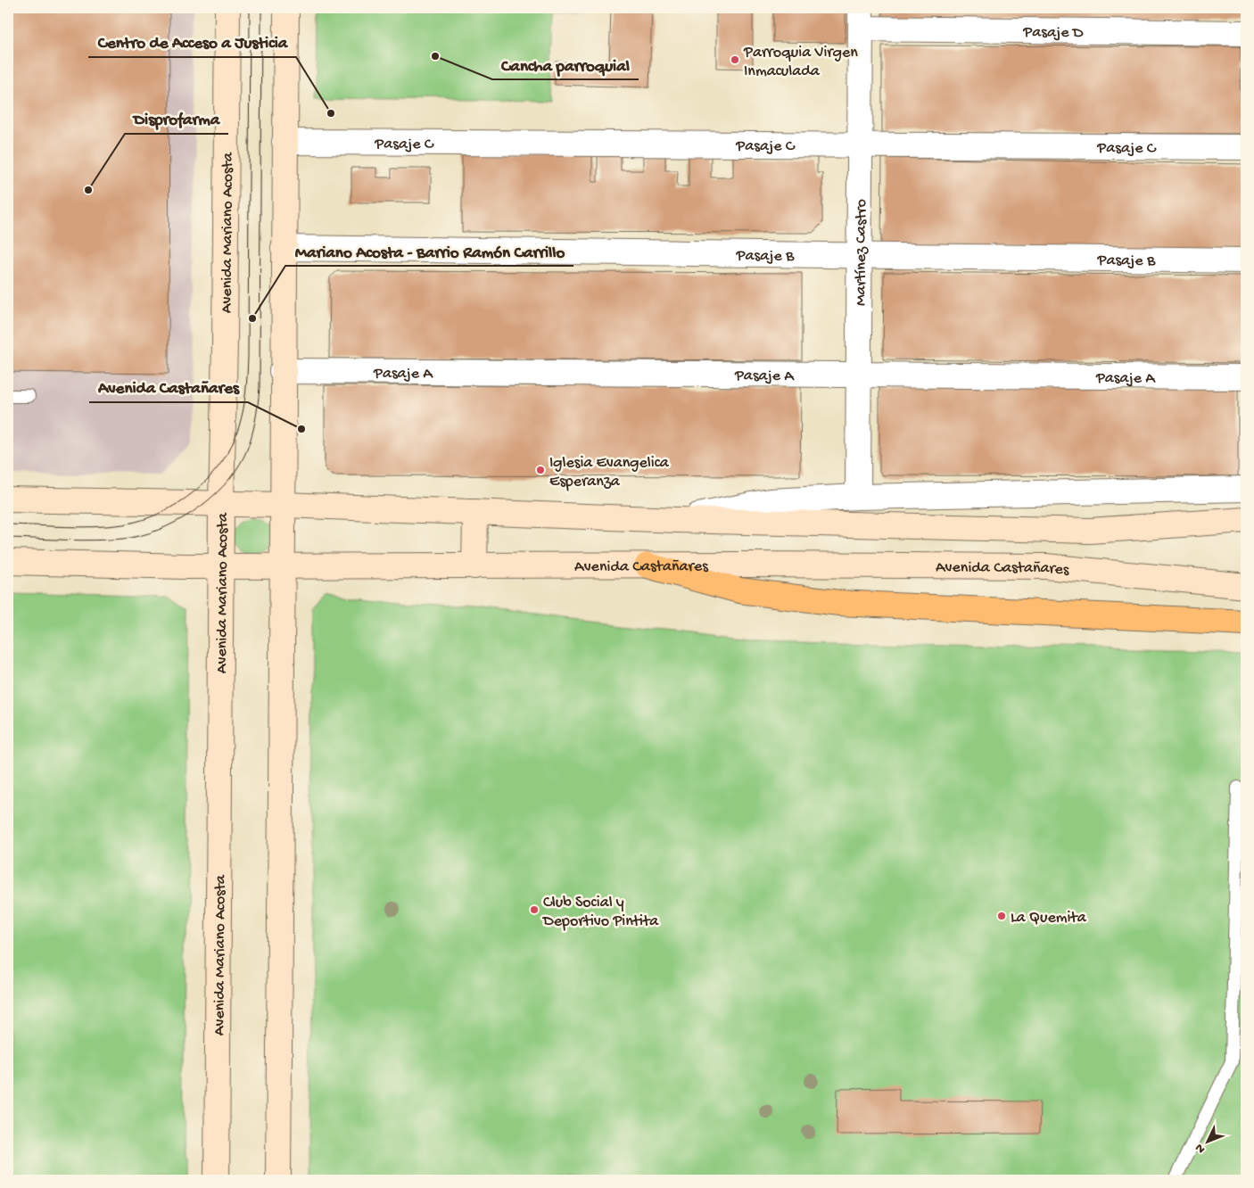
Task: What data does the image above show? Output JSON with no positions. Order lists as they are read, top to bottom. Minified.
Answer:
{"streets":{"main road":["Avenida Mariano Acosta","Avenida Castañares"],"street":["Pasaje D","Pasaje C","Martínez Castro","Pasaje B","Pasaje A"]},"crossings":[["Pasaje D","Martínez Castro"],["Pasaje C","Martínez Castro"],["Avenida Mariano Acosta","Avenida Castañares"],["Martínez Castro","Pasaje B"],["Martínez Castro","Pasaje A"]],"places":["Cancha parroquial","Parroquia Virgen Inmaculada","Centro de Acceso a Justicia","Disprofarma","Mariano Acosta - Barrio Ramón Carrillo","Avenida Castañares","Iglesia Evangelica Esperanza","Club Social y Deportivo Pintita","La Quemita"],"north":"bottom left"}
